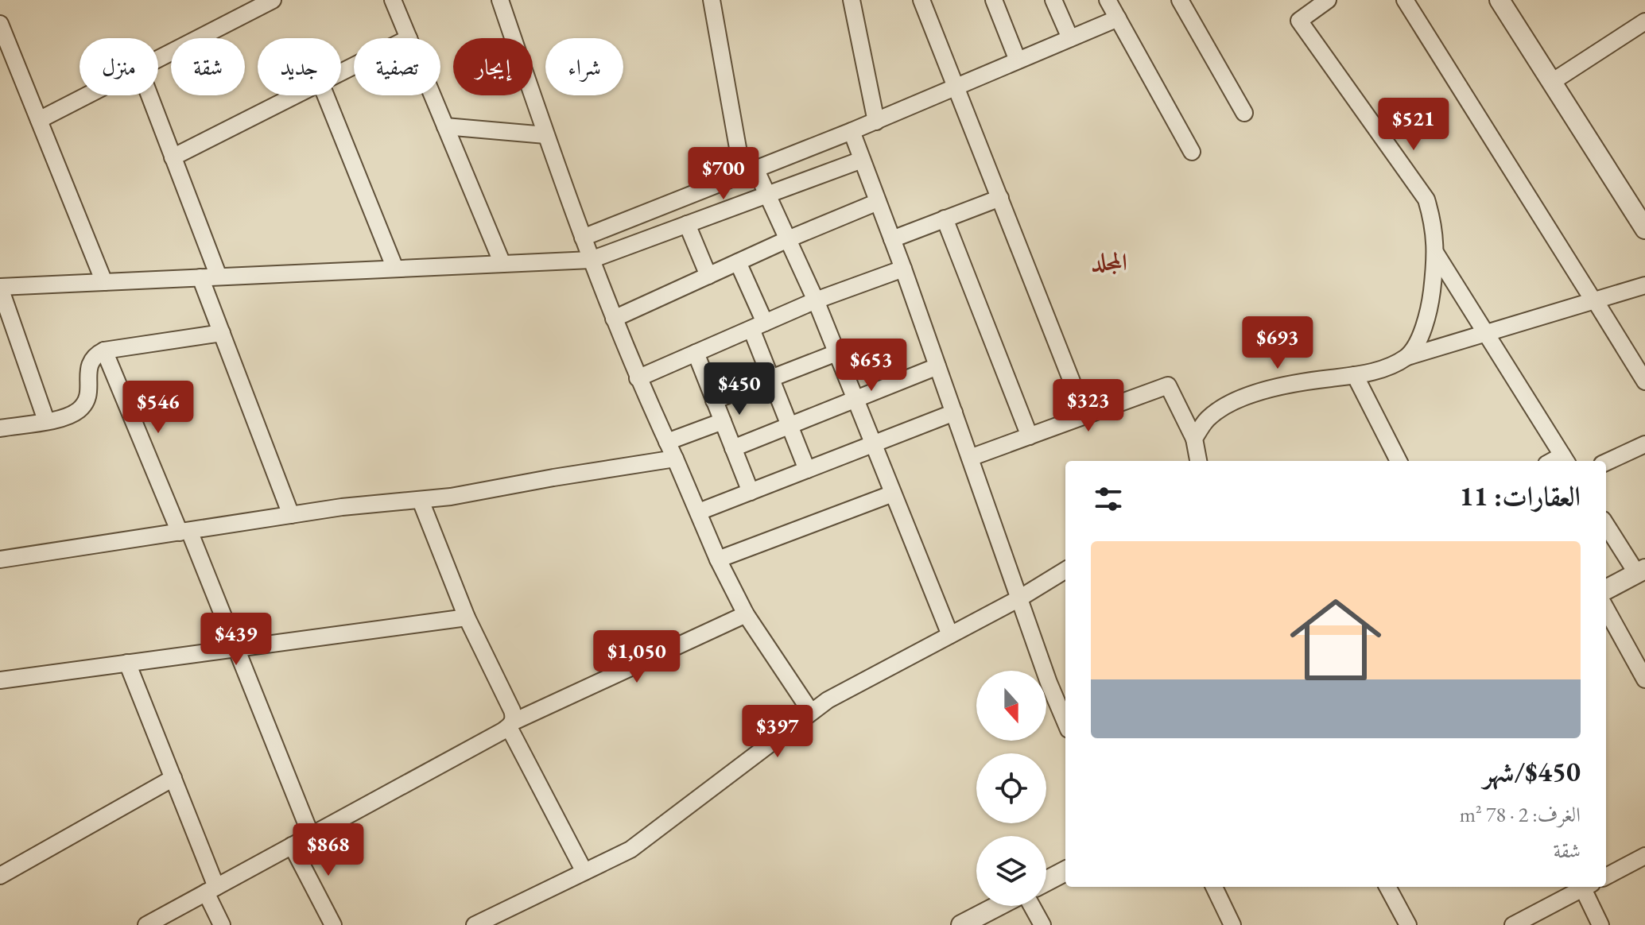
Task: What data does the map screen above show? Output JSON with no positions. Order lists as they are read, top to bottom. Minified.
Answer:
{"districts":["المجلد"],"north":"bottom","page":{"chip":["شراء","إيجار","تصفية","جديد","شقة","منزل"],"price":["$521","$700","$693","$653","$450","$323","$546","$439","$1,050","$397","$868"],"heading":"العقارات: 11","list":[{"name":"$450/شهر","note":"الغرف: 2 · 78 m² · شقة"}]}}
